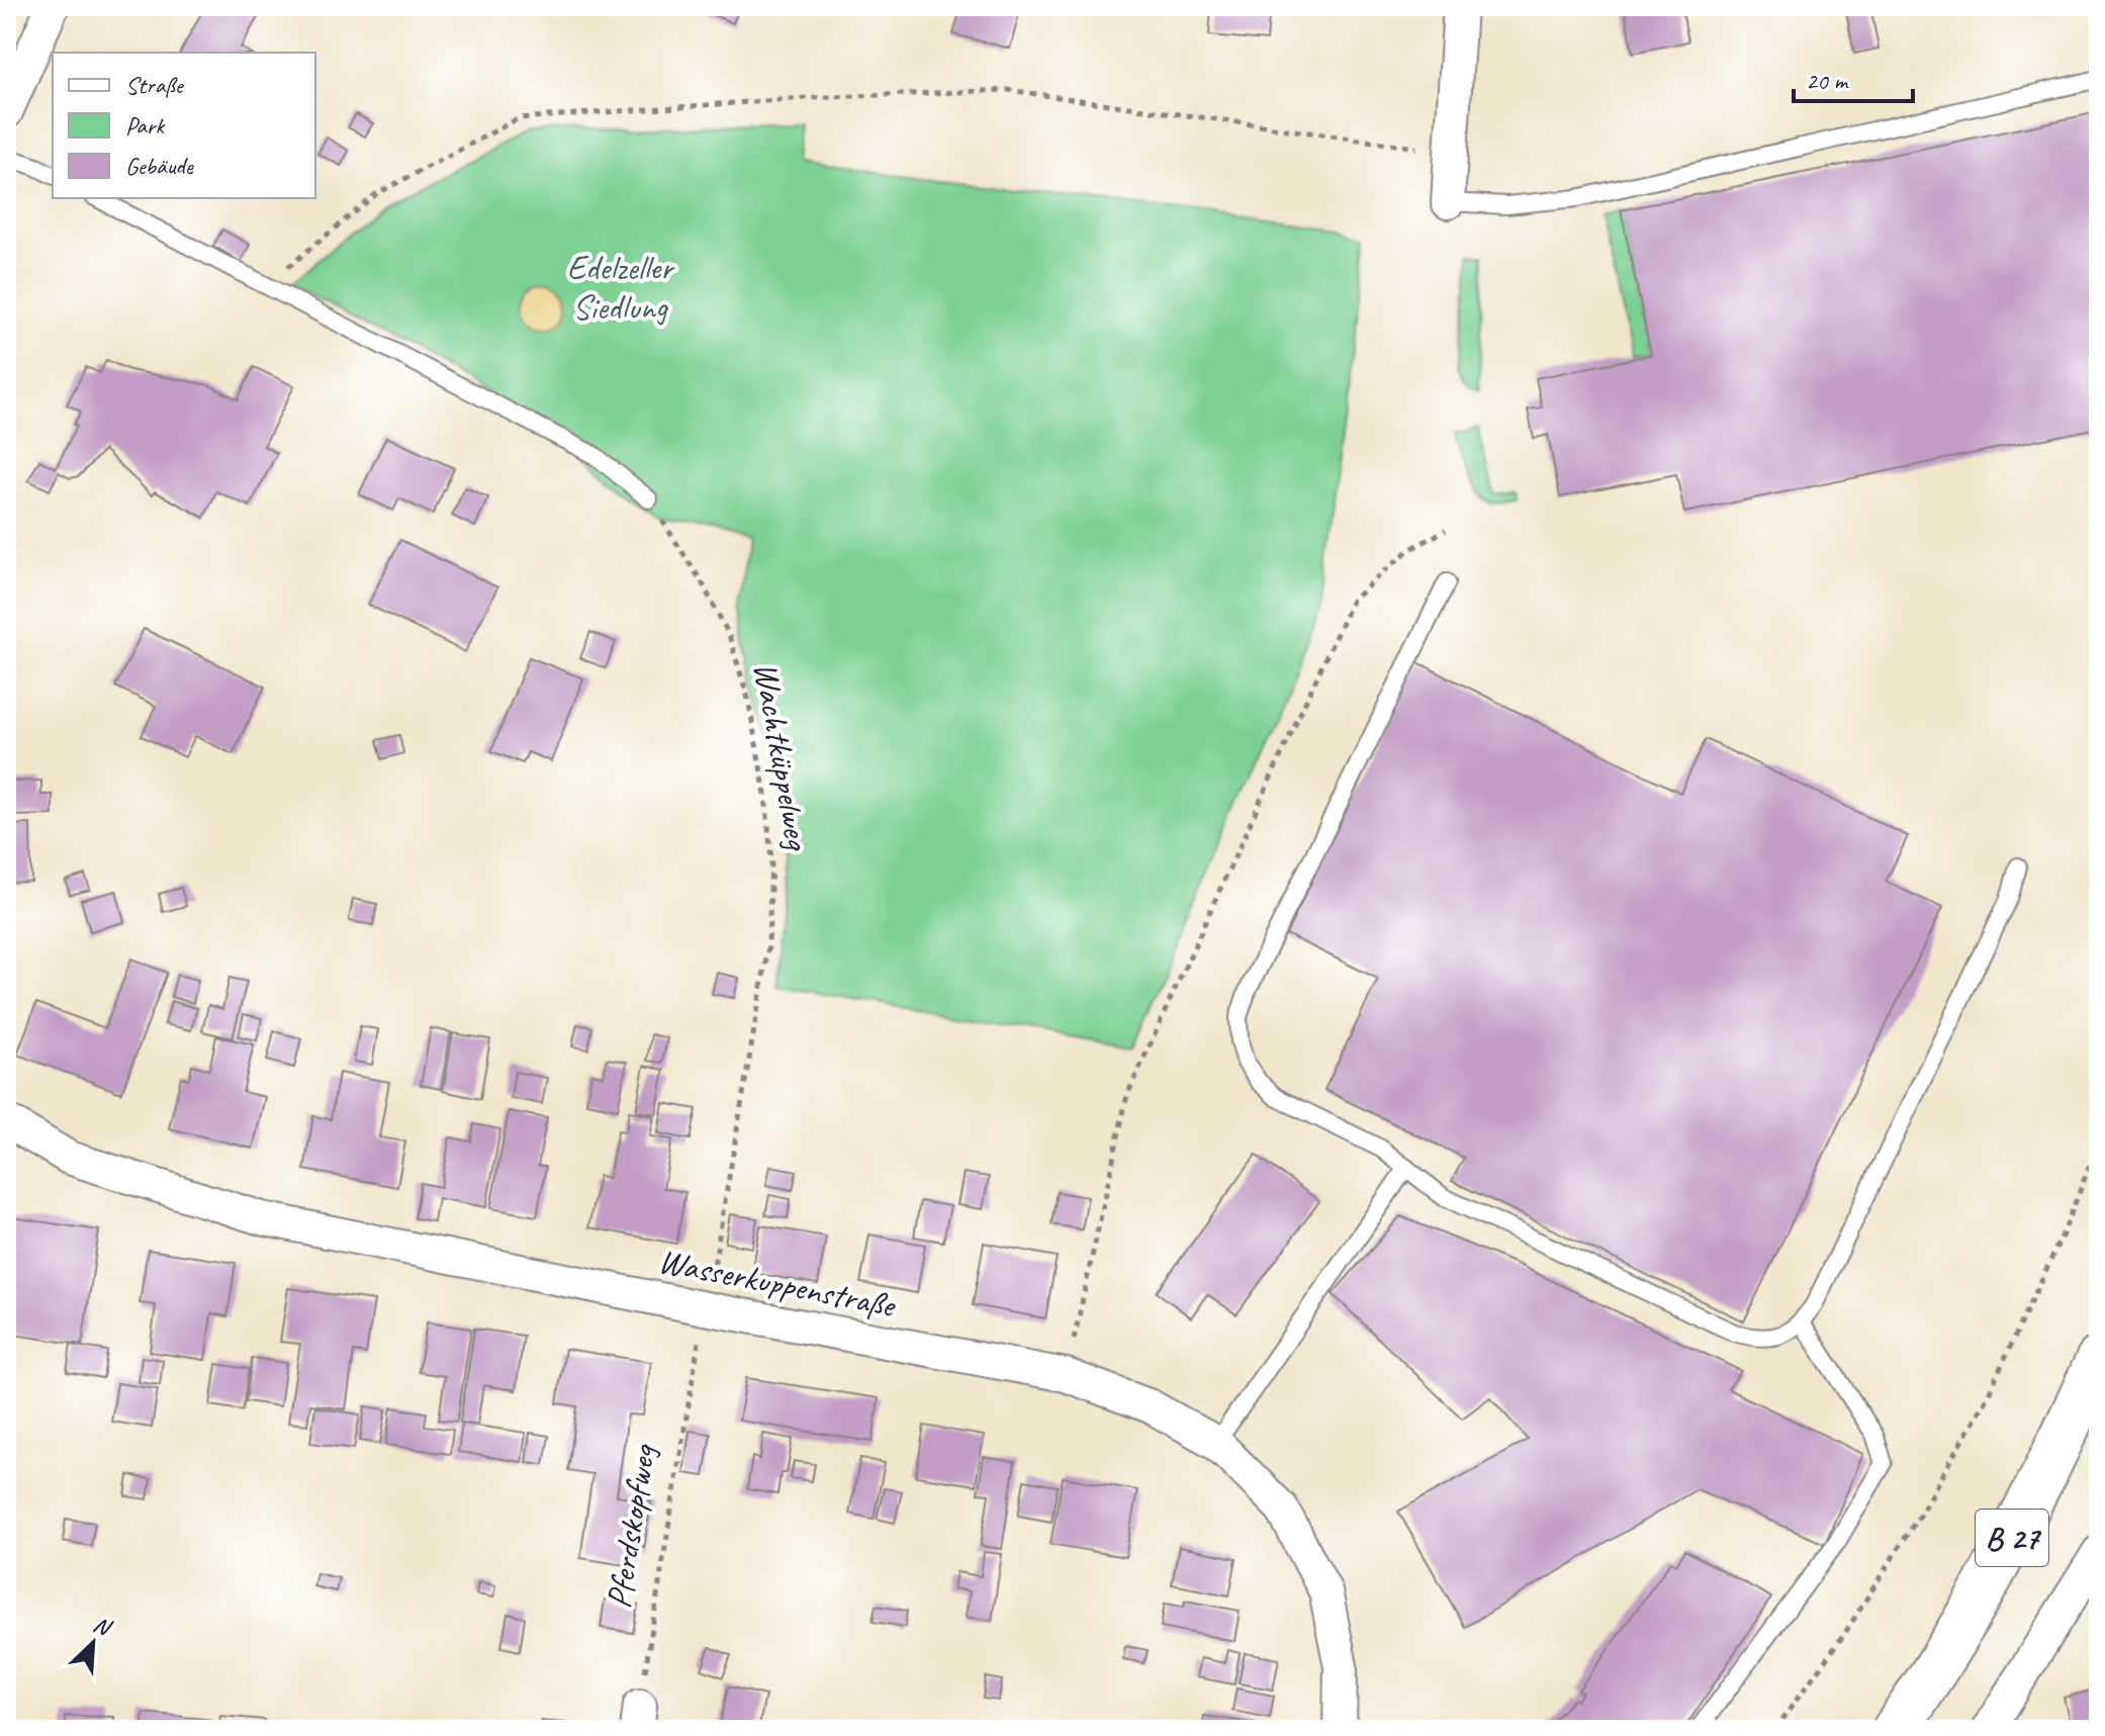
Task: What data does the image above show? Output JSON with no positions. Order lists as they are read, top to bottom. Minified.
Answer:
{"streets":{"highway":["B 27"],"street":["Wasserkuppenstraße"],"path":["Wachtküppelweg","Pferdskopfweg"]},"parks":["Edelzeller Siedlung"],"legend":["Straße","Park","Gebäude"],"scale_bar":"20 m","north":"top right"}
